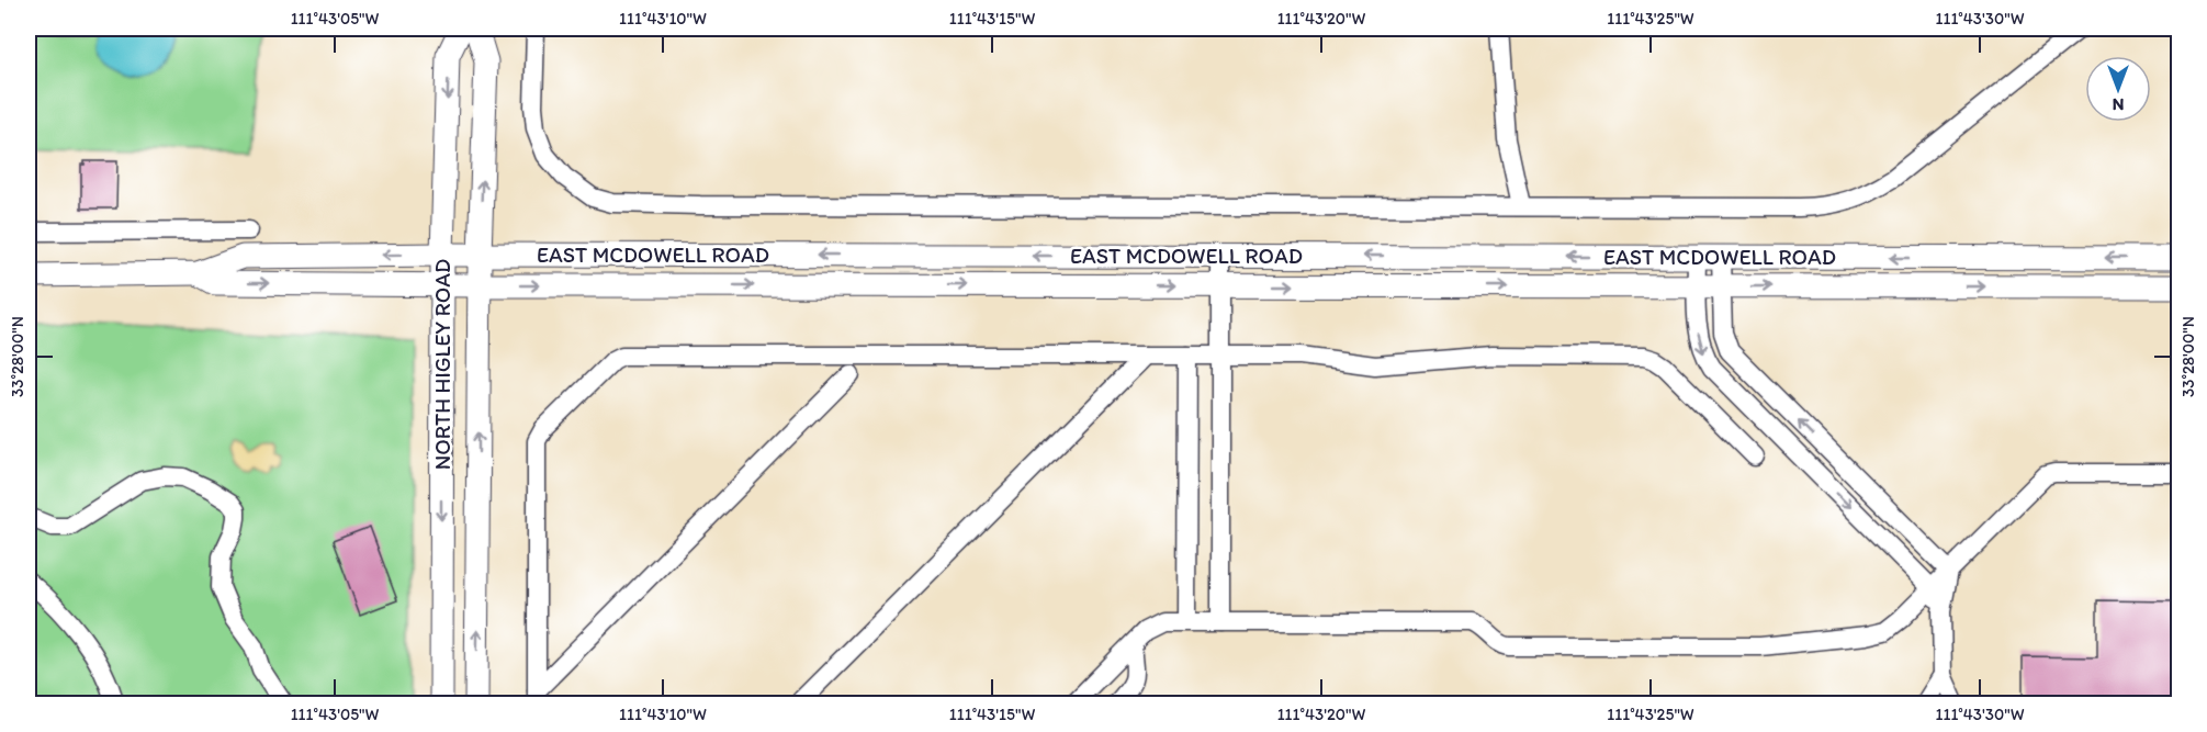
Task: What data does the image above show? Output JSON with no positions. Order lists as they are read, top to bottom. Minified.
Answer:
{"streets":{"main road":["EAST MCDOWELL ROAD","NORTH HIGLEY ROAD"]},"crossings":[["EAST MCDOWELL ROAD","NORTH HIGLEY ROAD"]],"north":"bottom","coordinates":["111°43'05\"W","111°43'10\"W","111°43'15\"W","111°43'20\"W","111°43'25\"W","111°43'30\"W","33°28'00\"N"]}
